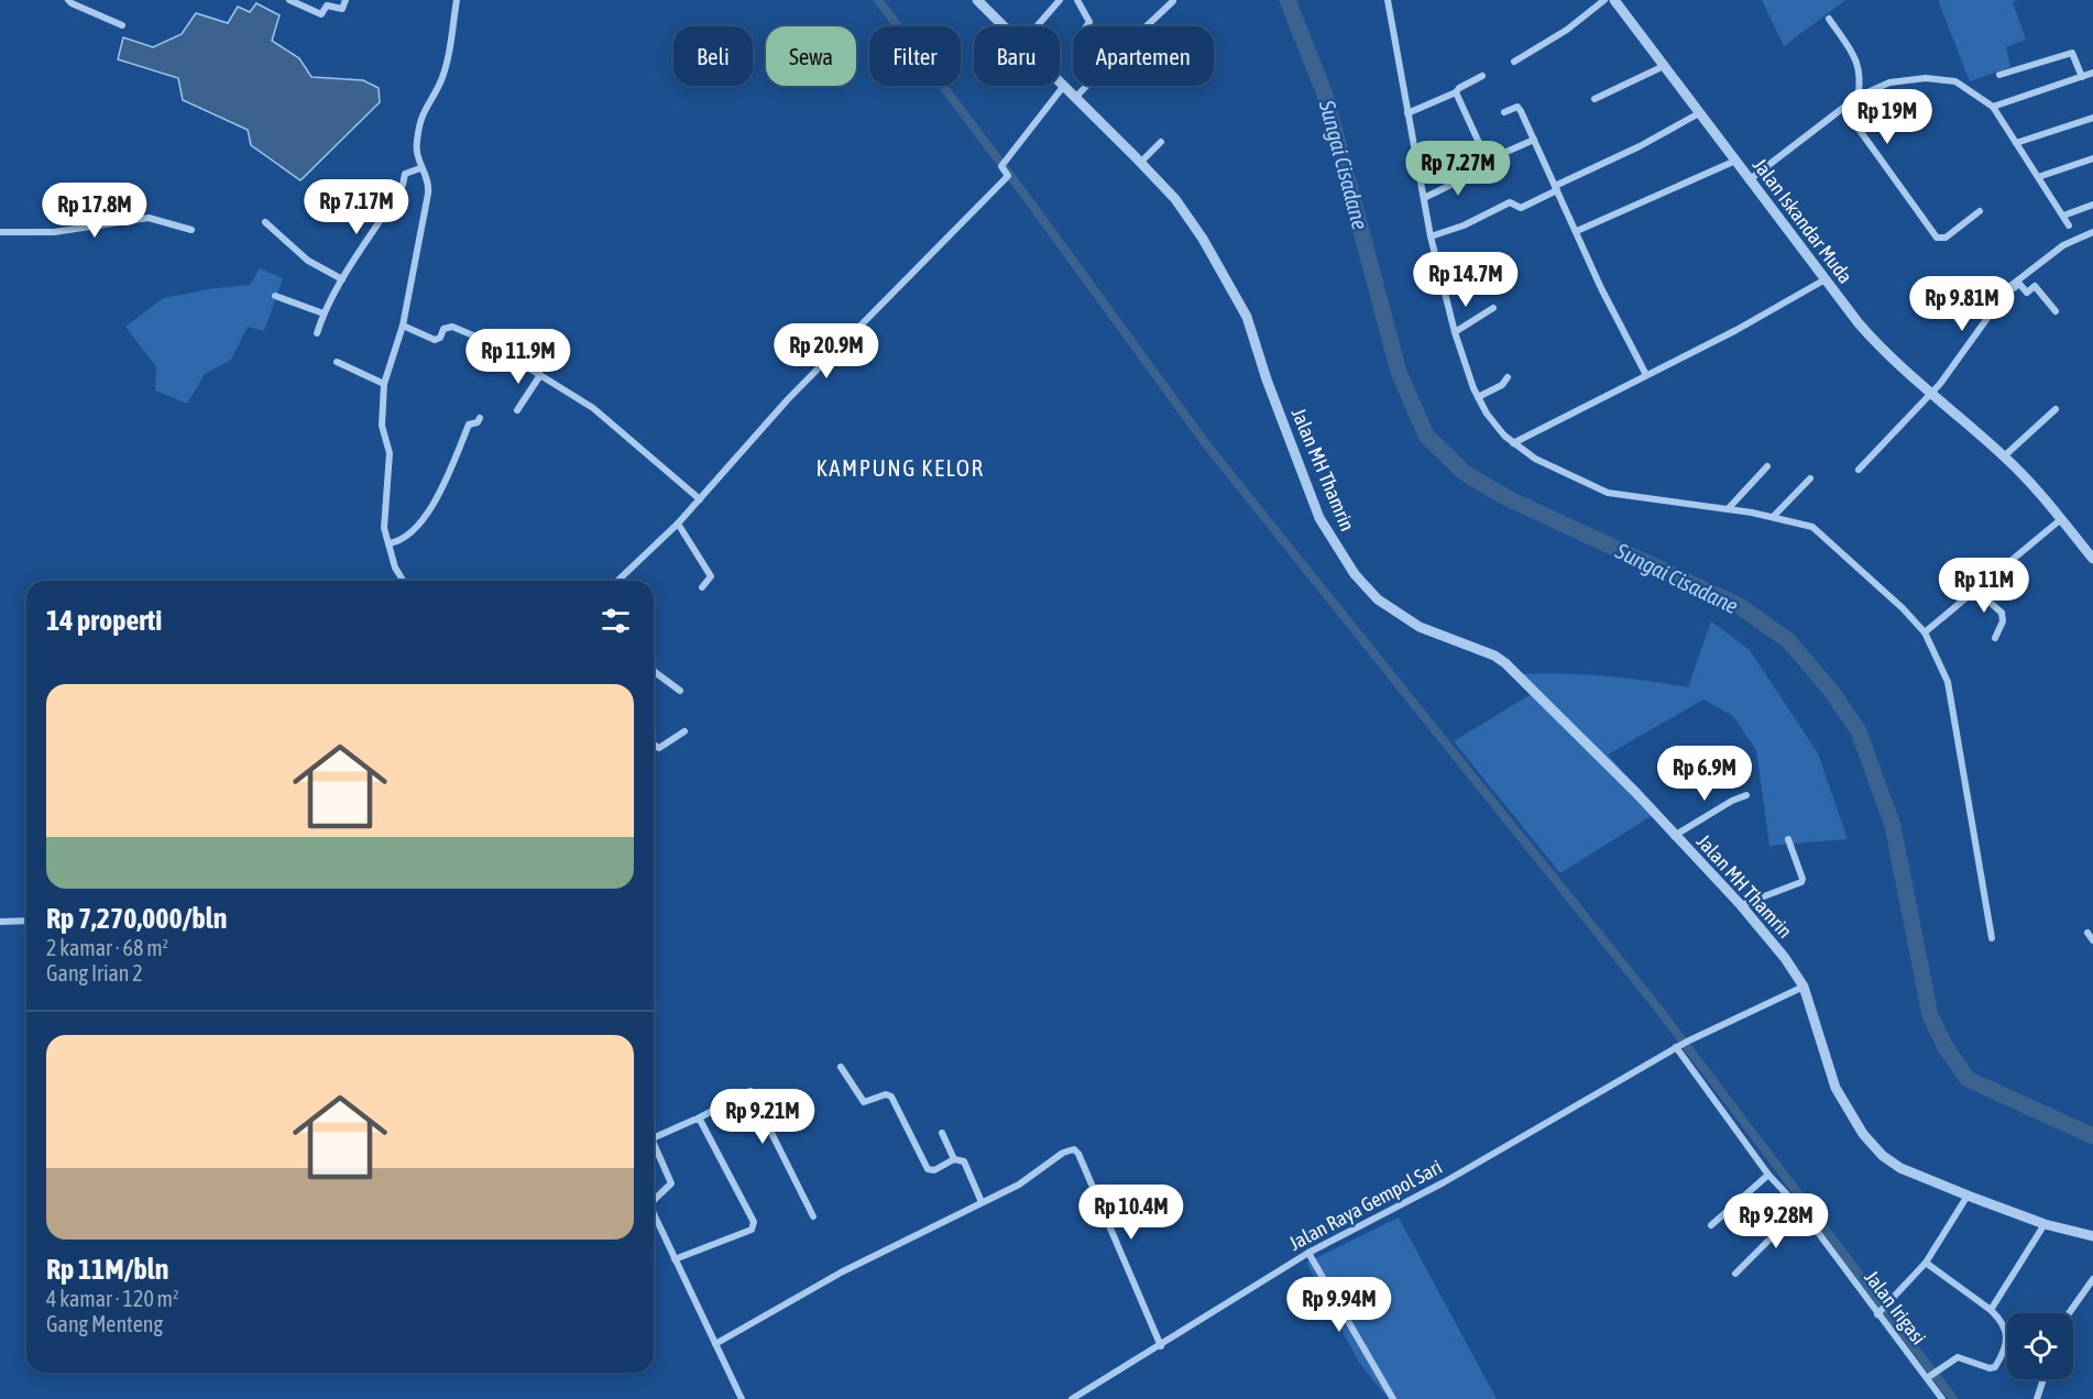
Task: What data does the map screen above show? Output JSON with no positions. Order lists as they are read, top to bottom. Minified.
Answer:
{"streets":{"street":["Jalan Iskandar Muda","Jalan MH Thamrin","Jalan Raya Gempol Sari","Jalan Irigasi"]},"crossings":[["Jalan MH Thamrin","Jalan Raya Gempol Sari"],["Jalan Raya Gempol Sari","Jalan Irigasi"]],"districts":["KAMPUNG KELOR"],"water":["Sungai Cisadane"],"page":{"chip":["Beli","Sewa","Filter","Baru","Apartemen"],"price":["Rp 19M","Rp 7.27M","Rp 7.17M","Rp 17.8M","Rp 14.7M","Rp 9.81M","Rp 20.9M","Rp 11.9M","Rp 11M","Rp 6.9M","Rp 9.21M","Rp 10.4M","Rp 9.28M","Rp 9.94M"],"heading":"14 properti","list":[{"name":"Rp 7,270,000/bln","note":"2 kamar · 68 m² · Gang Irian 2"},{"name":"Rp 11M/bln","note":"4 kamar · 120 m² · Gang Menteng"}]}}
